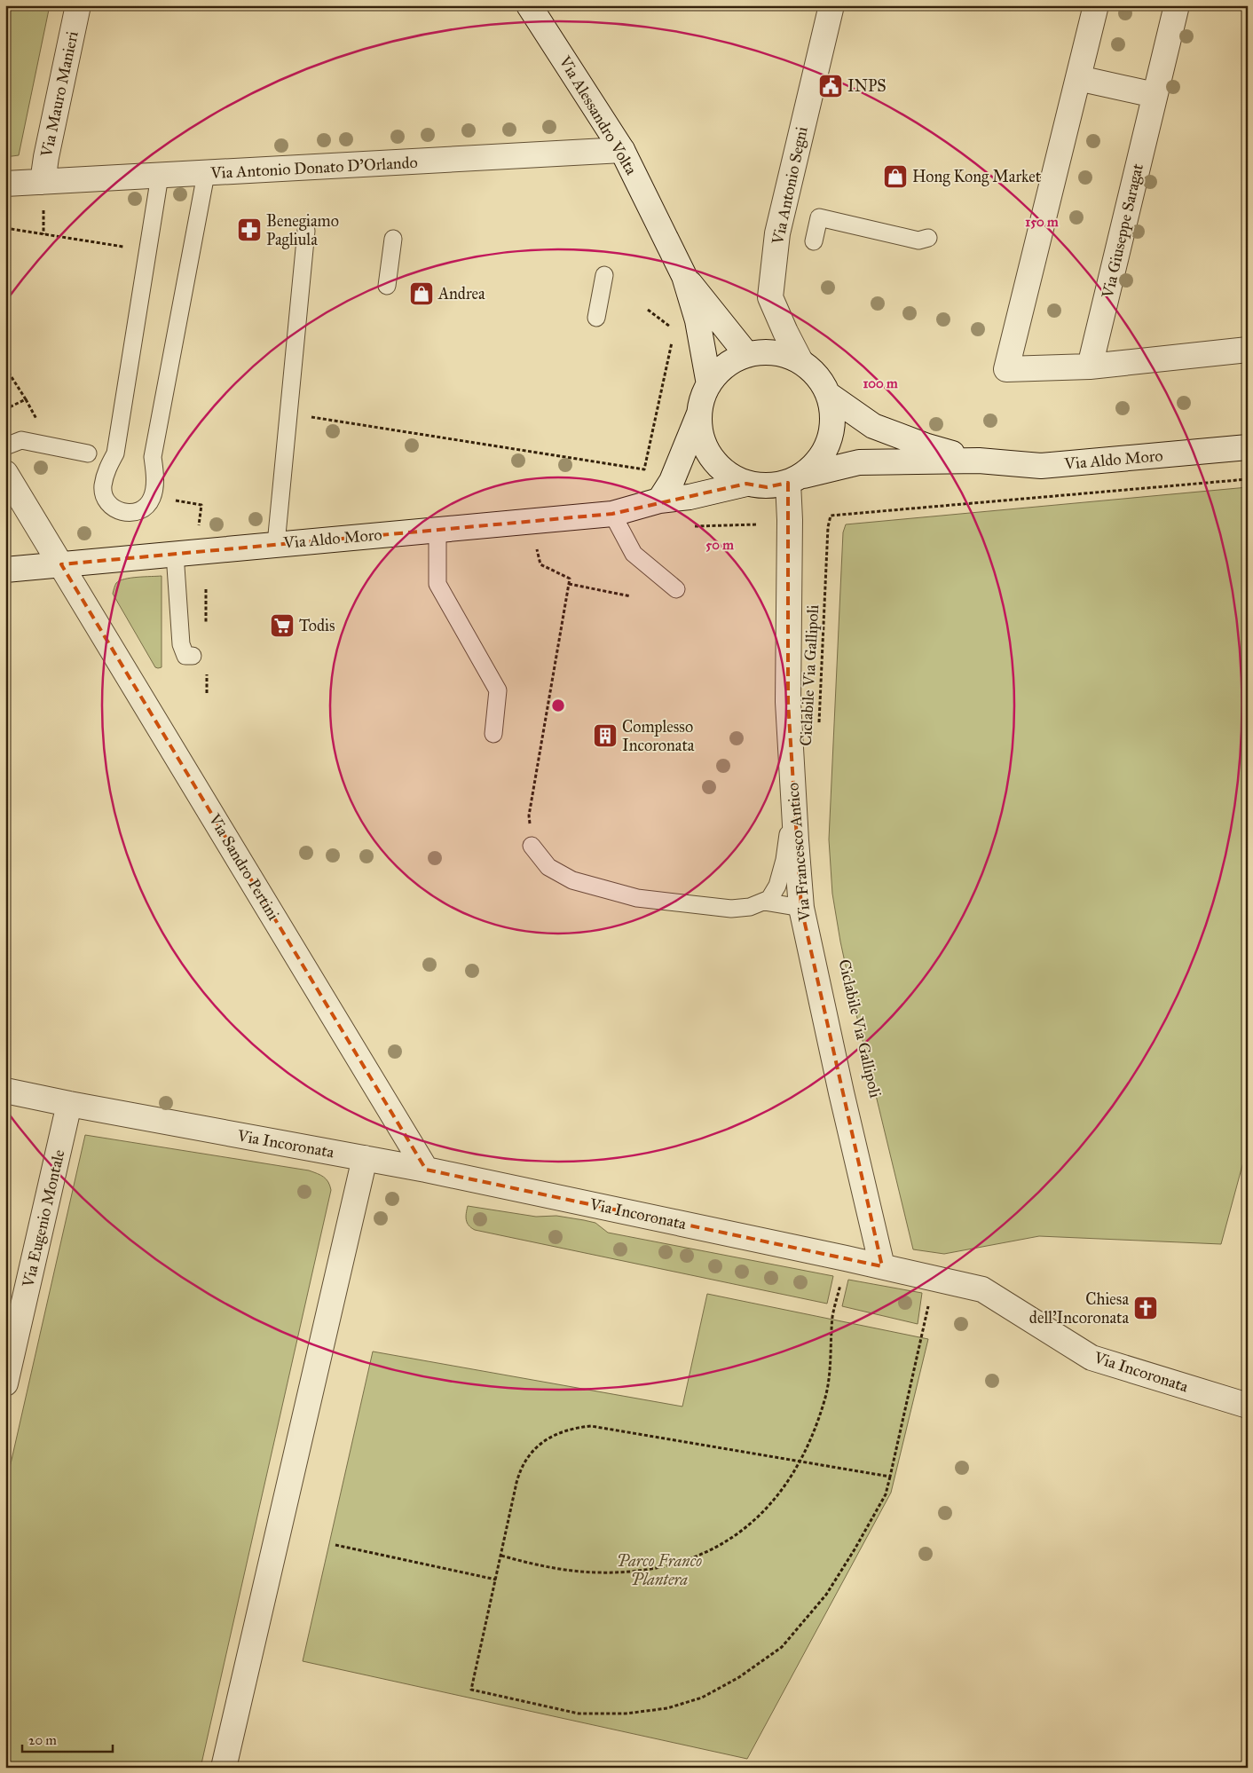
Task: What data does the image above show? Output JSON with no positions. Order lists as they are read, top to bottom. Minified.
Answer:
{"streets":{"street":["Via Mauro Manieri","Via Alessandro Volta","Via Antonio Donato D'Orlando","Via Antonio Segni","Via Giuseppe Saragat","Via Aldo Moro","Via Francesco Antico","Via Sandro Pertini","Via Incoronata","Via Eugenio Montale"],"path":["Ciclabile Via Gallipoli"]},"crossings":[["Via Mauro Manieri","Via Antonio Donato D'Orlando"],["Via Alessandro Volta","Via Antonio Donato D'Orlando"],["Via Alessandro Volta","Via Antonio Segni"],["Via Alessandro Volta","Via Aldo Moro"],["Via Alessandro Volta","Via Francesco Antico"],["Via Antonio Segni","Via Aldo Moro"],["Via Antonio Segni","Via Francesco Antico"],["Via Aldo Moro","Via Francesco Antico"],["Via Aldo Moro","Via Sandro Pertini"],["Via Francesco Antico","Via Incoronata"],["Via Sandro Pertini","Via Incoronata"],["Via Incoronata","Via Eugenio Montale"]],"parks":["Parco Franco Plantera"],"places":{"public building":["INPS"],"shop":["Hong Kong Market","Andrea"],"pharmacy":["Benegiamo Pagliula"],"supermarket":["Todis"],"building":["Complesso Incoronata"],"church":["Chiesa dell'Incoronata"]},"scale_bar":"20 m","rings":["150 m","100 m","50 m"]}
